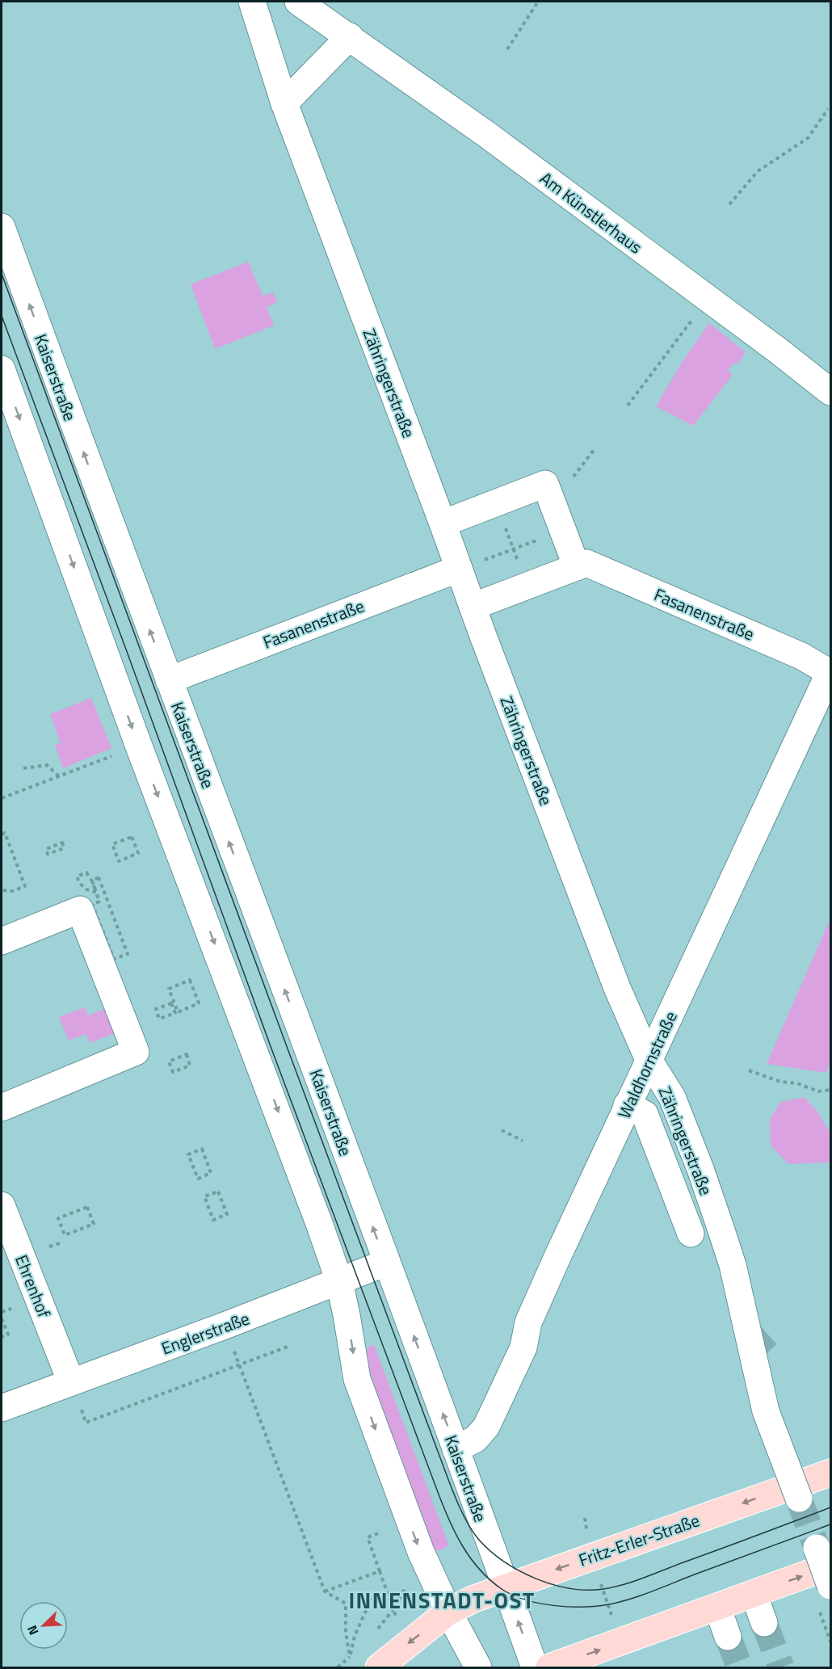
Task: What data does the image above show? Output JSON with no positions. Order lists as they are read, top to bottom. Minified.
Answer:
{"streets":{"main road":["Fritz-Erler-Straße"],"street":["Am Künstlerhaus","Kaiserstraße","Zähringerstraße","Fasanenstraße","Waldhornstraße","Ehrenhof","Englerstraße"]},"crossings":[["Kaiserstraße","Fasanenstraße"],["Kaiserstraße","Waldhornstraße"],["Kaiserstraße","Fritz-Erler-Straße"],["Zähringerstraße","Fasanenstraße"],["Zähringerstraße","Waldhornstraße"],["Zähringerstraße","Fritz-Erler-Straße"],["Fasanenstraße","Waldhornstraße"],["Ehrenhof","Englerstraße"]],"districts":["INNENSTADT-OST"],"north":"bottom left"}
